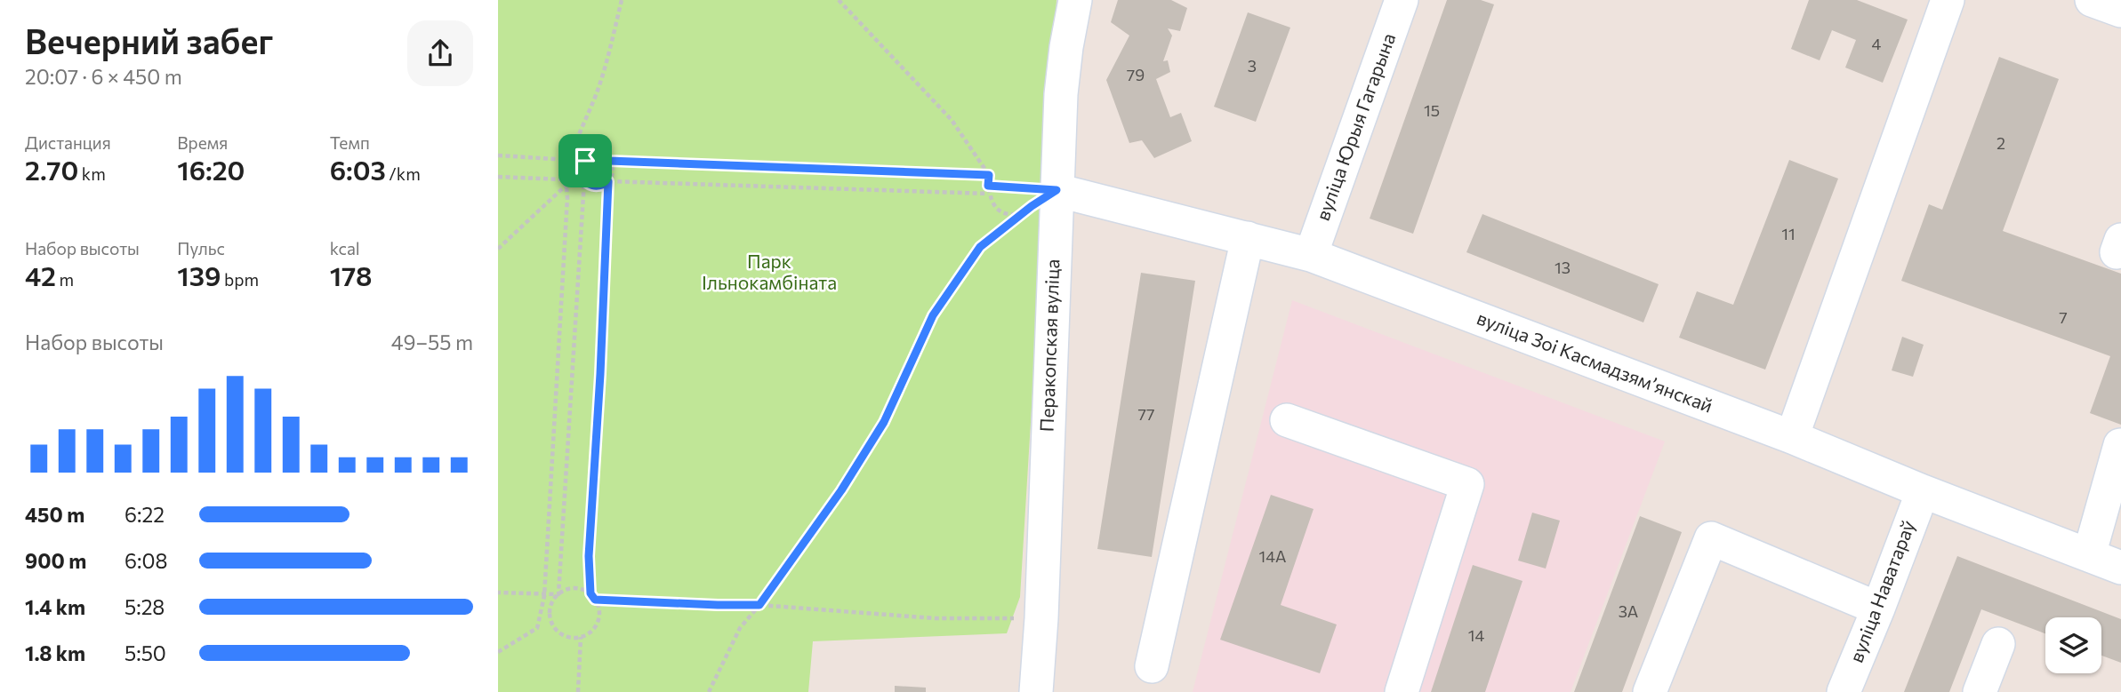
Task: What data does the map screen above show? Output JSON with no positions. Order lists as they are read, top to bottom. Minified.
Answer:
{"streets":{"street":["вуліца Юрыя Гагарына","Перакопская вуліца","вуліца Зоі Касмадзямʼянскай","вуліца Наватараў"]},"crossings":[["вуліца Юрыя Гагарына","вуліца Зоі Касмадзямʼянскай"],["Перакопская вуліца","вуліца Зоі Касмадзямʼянскай"],["вуліца Зоі Касмадзямʼянскай","вуліца Наватараў"]],"parks":["Парк Ільнокамбіната"],"house_numbers":["4","3","79","15","2","11","13","7","77","14А","3А","14"],"page":{"heading":["Вечерний забег","20:07 · 6 × 450 m"],"stats":[["Дистанция","2.70 km"],["Время","16:20"],["Темп","6:03 /km"],["Набор высоты","42 m"],["Пульс","139 bpm"],["kcal","178"]],"chart":["Набор высоты","49–55 m"],"list":[{"name":"450 m","note":"6:22"},{"name":"900 m","note":"6:08"},{"name":"1.4 km","note":"5:28"},{"name":"1.8 km","note":"5:50"}]}}
